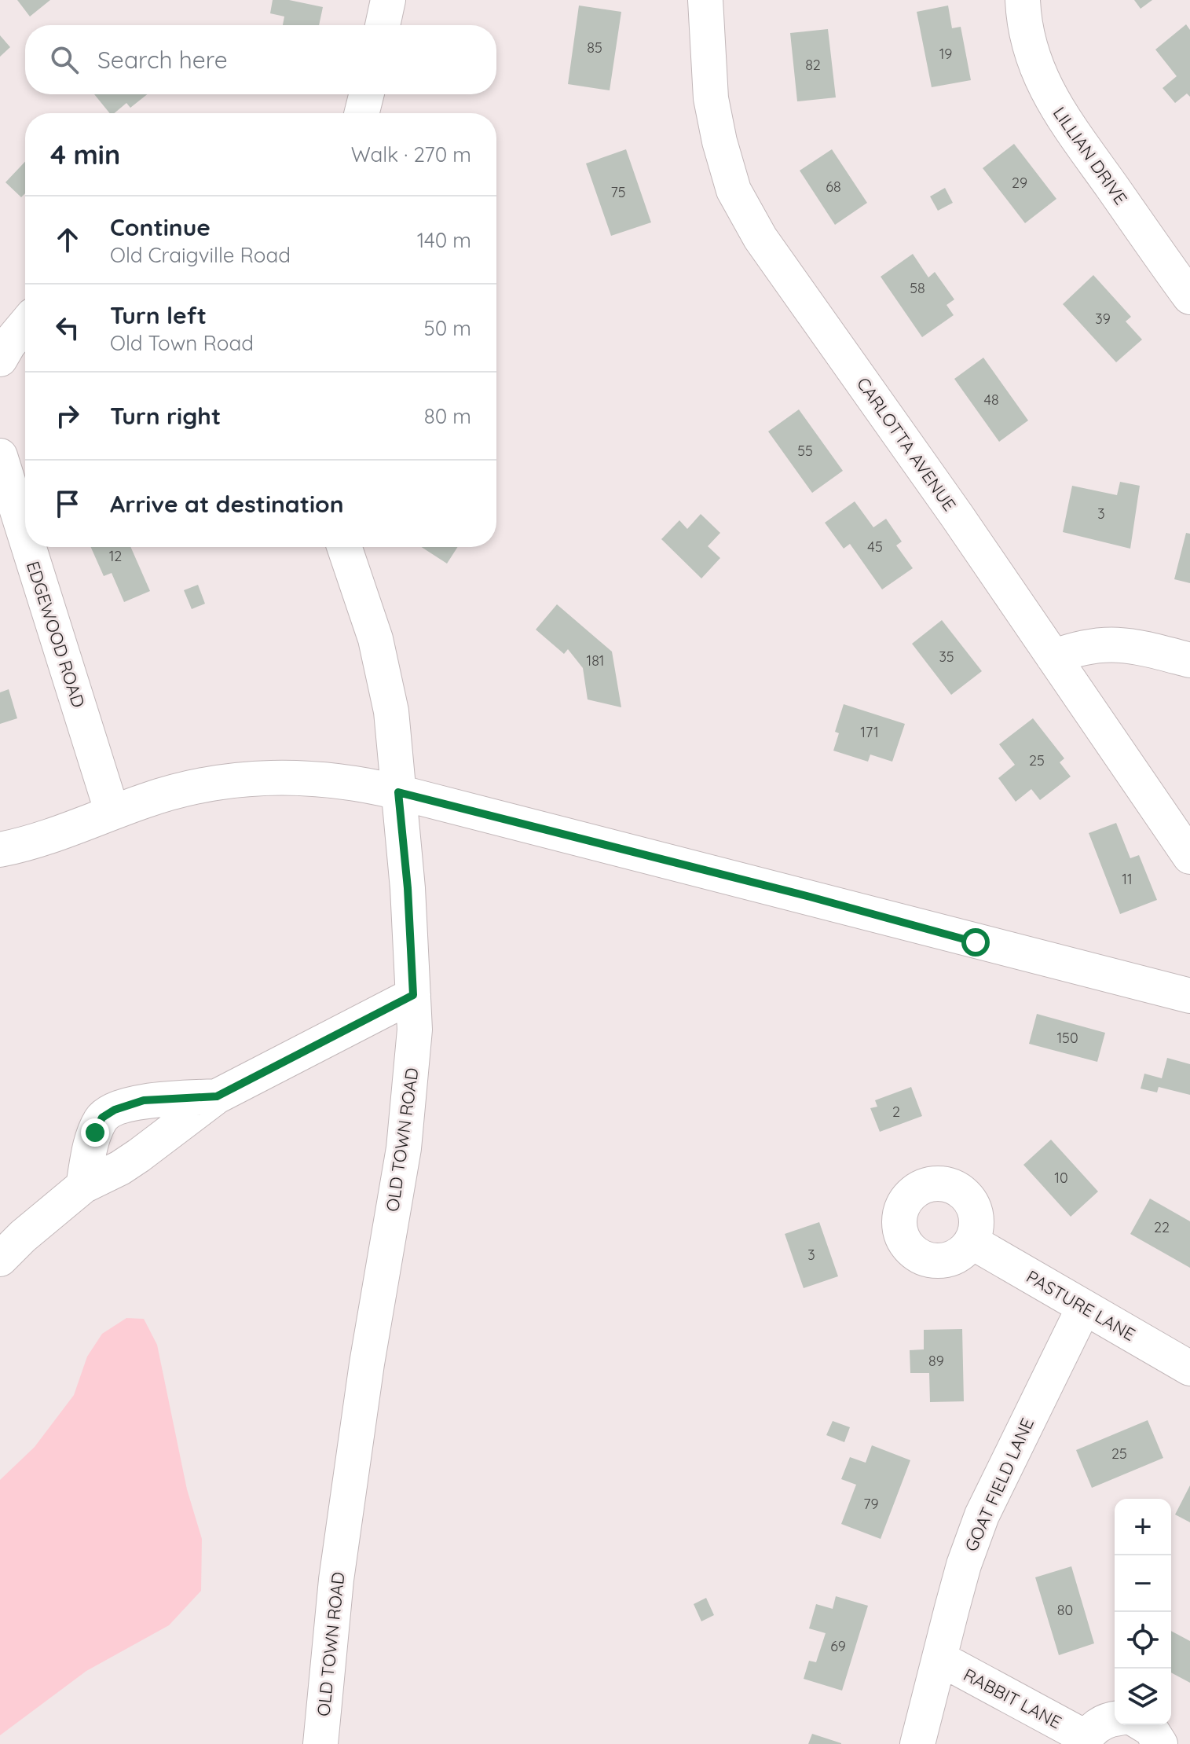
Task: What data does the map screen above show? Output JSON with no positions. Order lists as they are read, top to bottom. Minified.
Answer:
{"streets":{"street":["LILLIAN DRIVE","CARLOTTA AVENUE","EDGEWOOD ROAD","OLD TOWN ROAD","PASTURE LANE","GOAT FIELD LANE","RABBIT LANE"]},"crossings":[["PASTURE LANE","GOAT FIELD LANE"],["GOAT FIELD LANE","RABBIT LANE"]],"house_numbers":["85","19","82","29","68","75","58","39","48","55","3","45","12","35","181","171","25","11","150","2","10","22","3","89","25","79","80","69"],"page":{"search":"Search here","heading":["4 min","Walk · 270 m"],"list":[["Continue","Old Craigville Road","140 m"],["Turn left","Old Town Road","50 m"],["Turn right","80 m"],"Arrive at destination"],"map_buttons":["+","−"]}}
